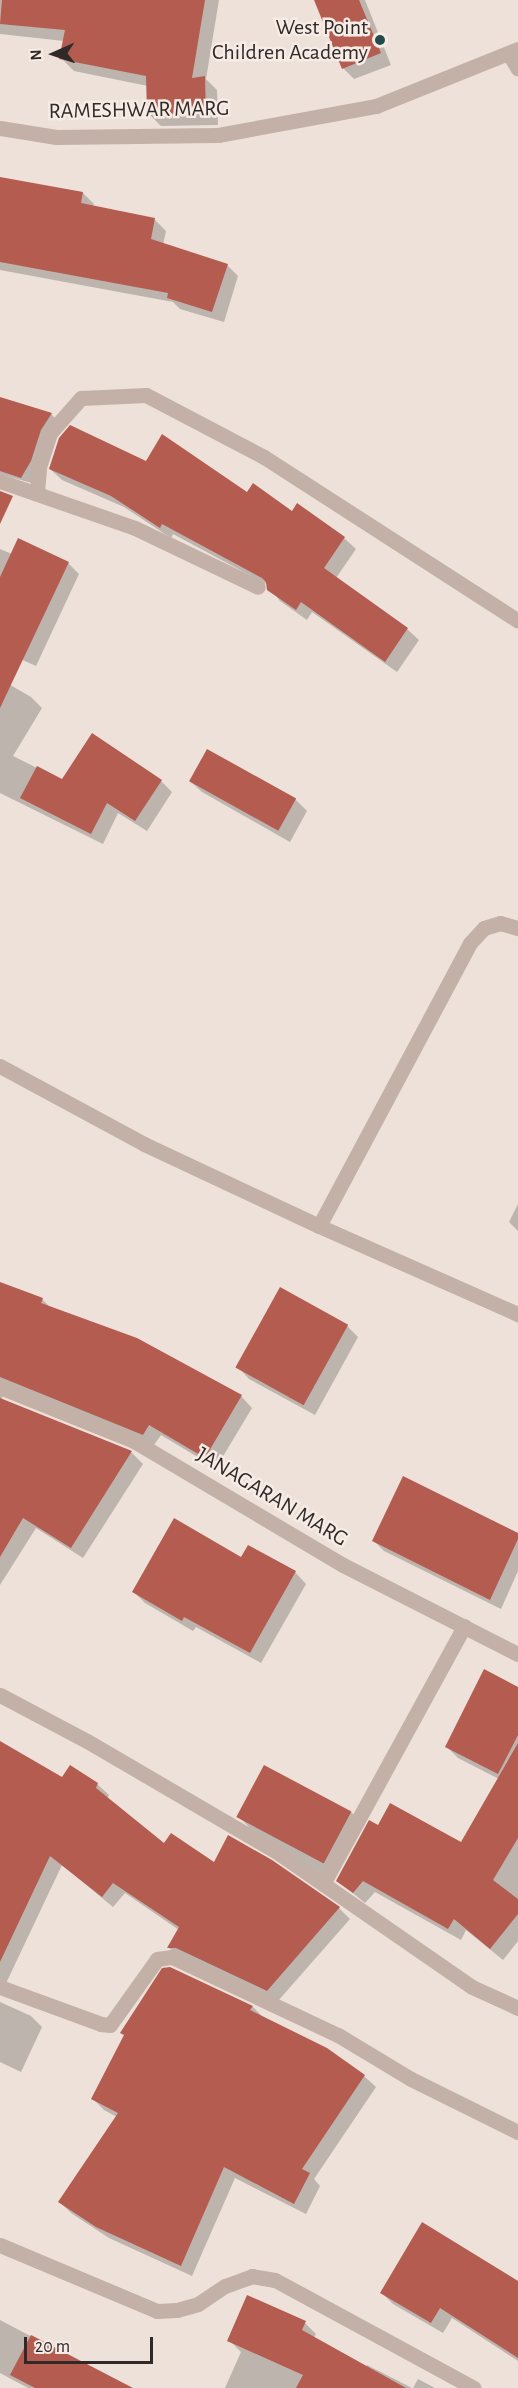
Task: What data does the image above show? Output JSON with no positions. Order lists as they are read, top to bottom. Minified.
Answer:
{"streets":{"street":["RAMESHWAR MARG","JANAGARAN MARG"]},"places":["West Point Children Academy"],"scale_bar":"20 m","north":"left"}
